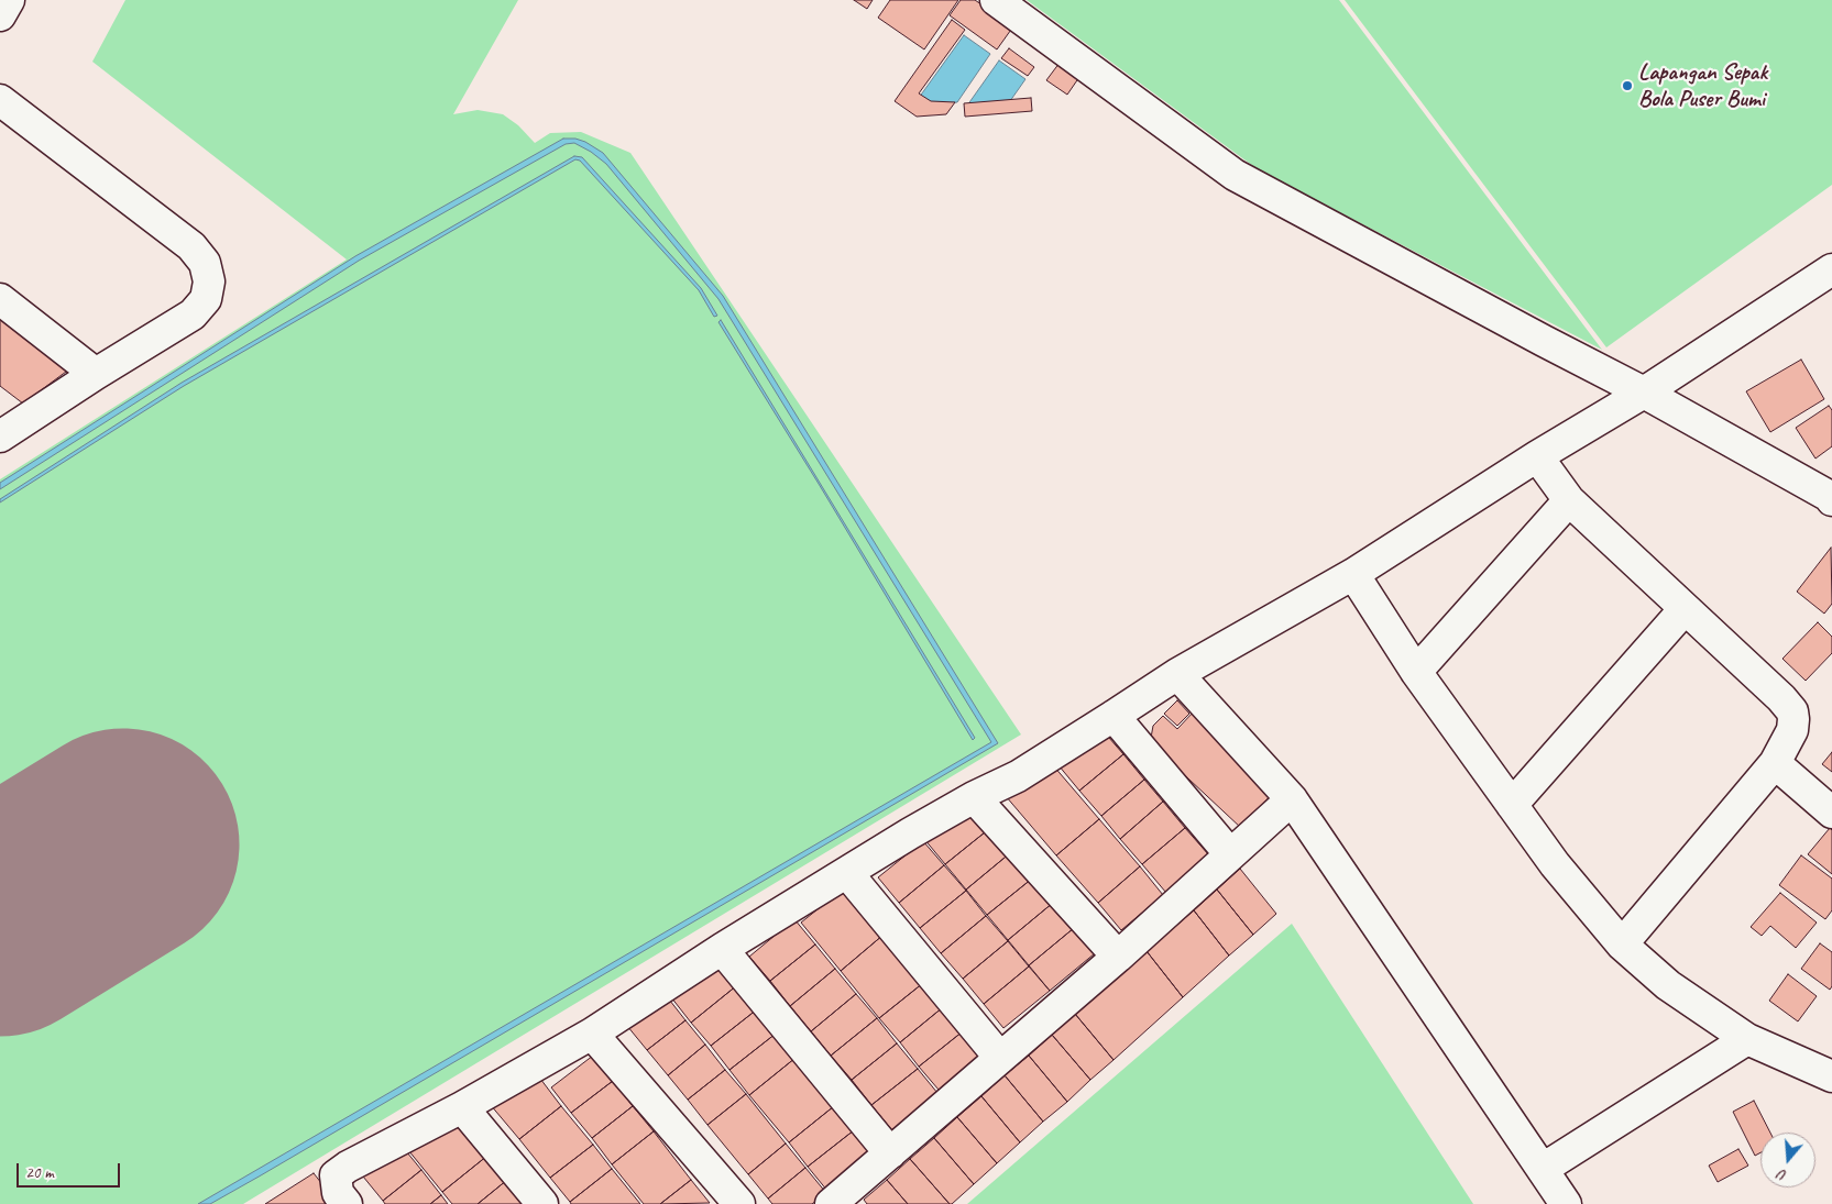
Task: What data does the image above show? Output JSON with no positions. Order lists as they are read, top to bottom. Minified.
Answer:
{"places":["Lapangan Sepak Bola Puser Bumi"],"scale_bar":"20 m","north":"bottom"}
